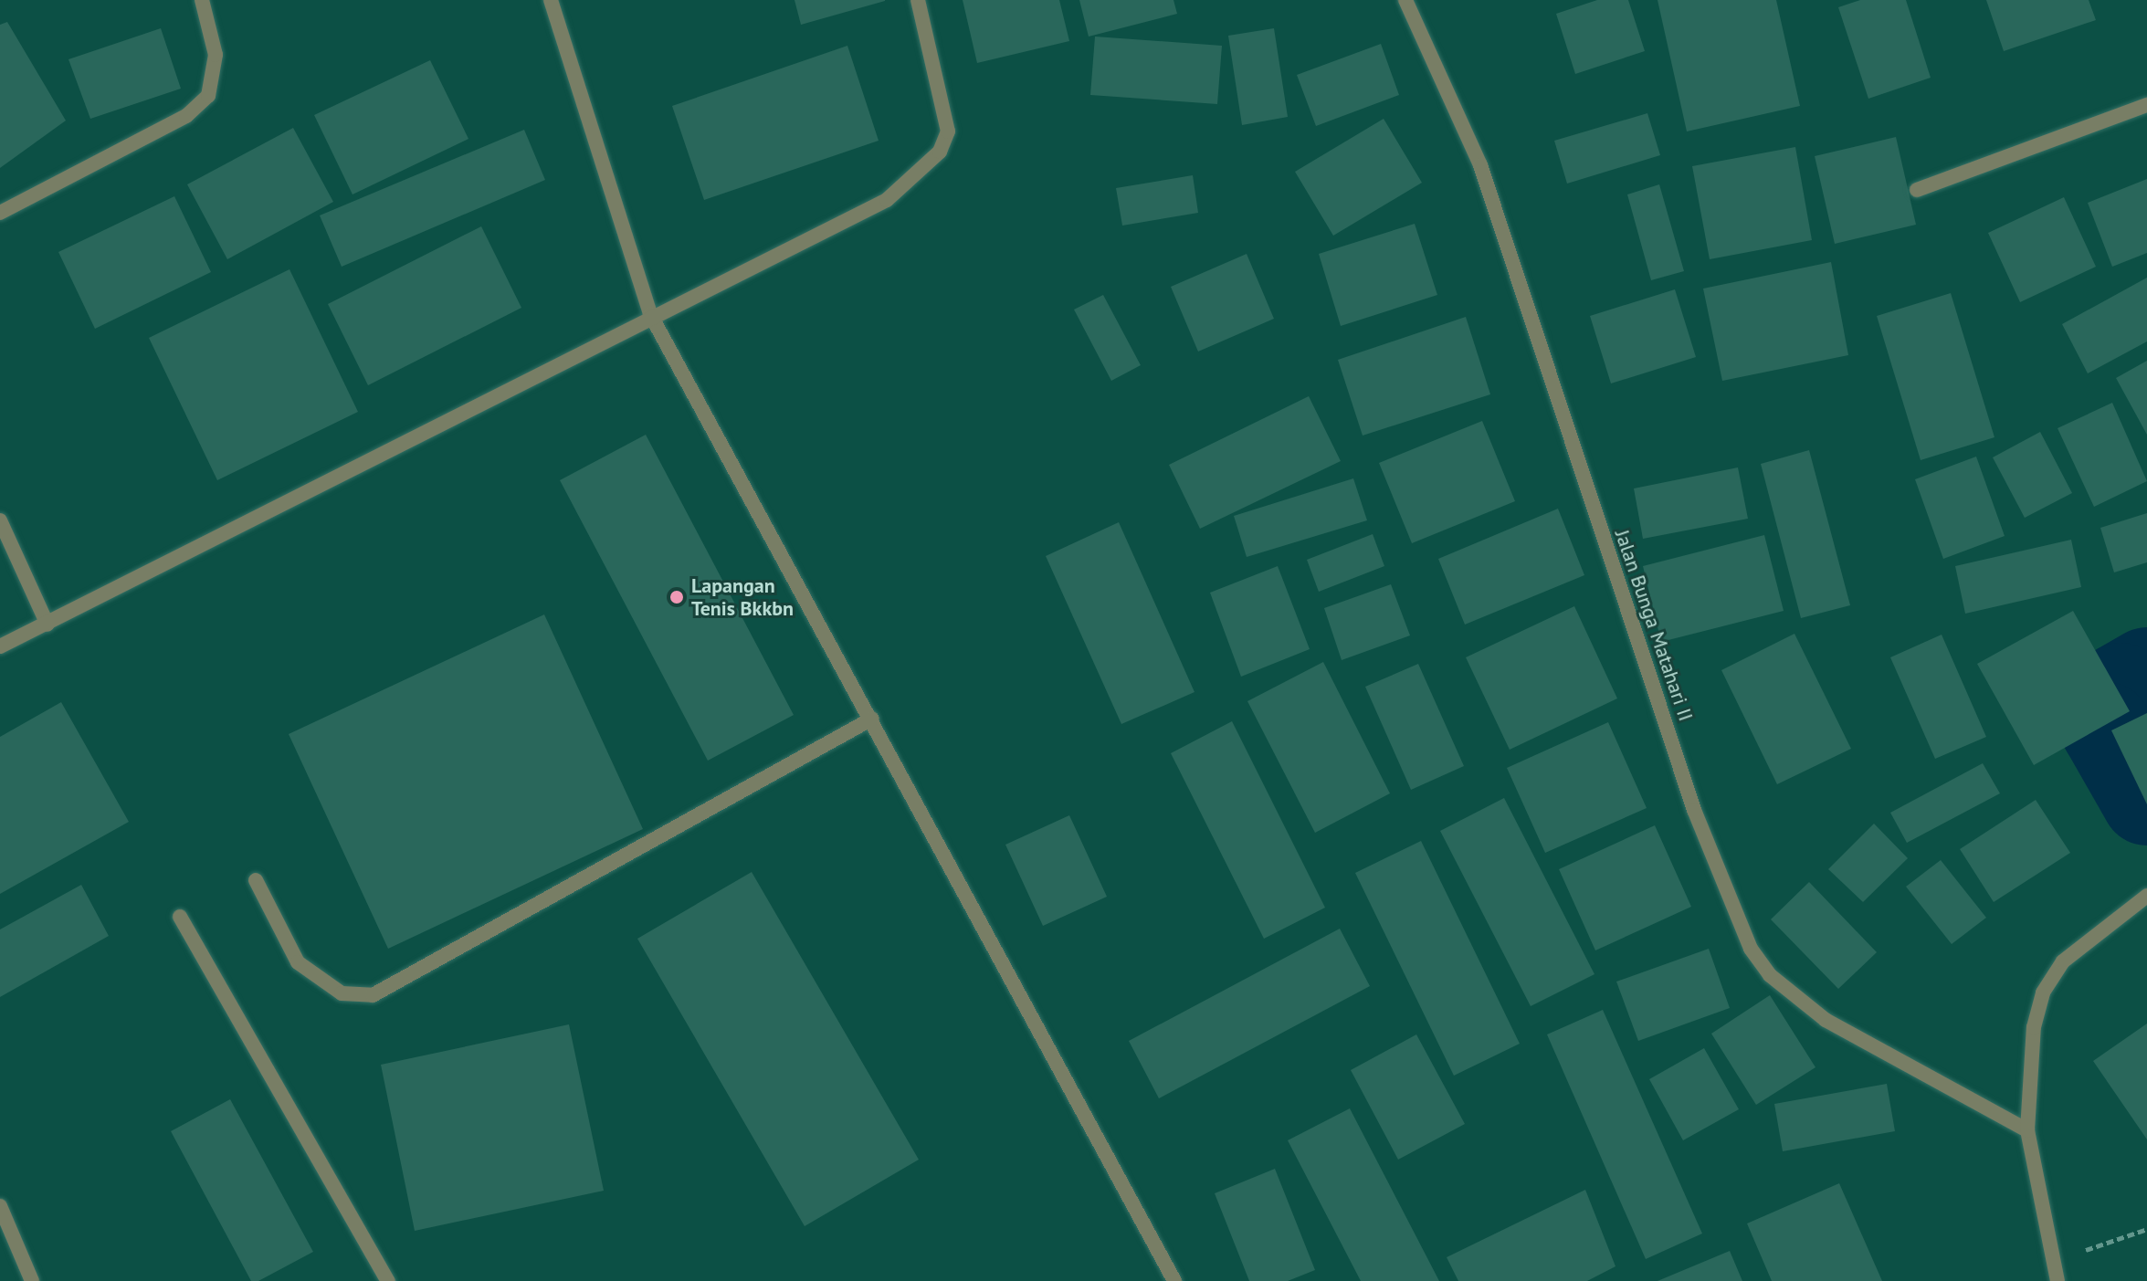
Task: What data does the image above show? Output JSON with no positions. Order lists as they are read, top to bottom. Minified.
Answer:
{"streets":{"street":["Jalan Bunga Matahari II"]},"places":["Lapangan Tenis Bkkbn"]}
